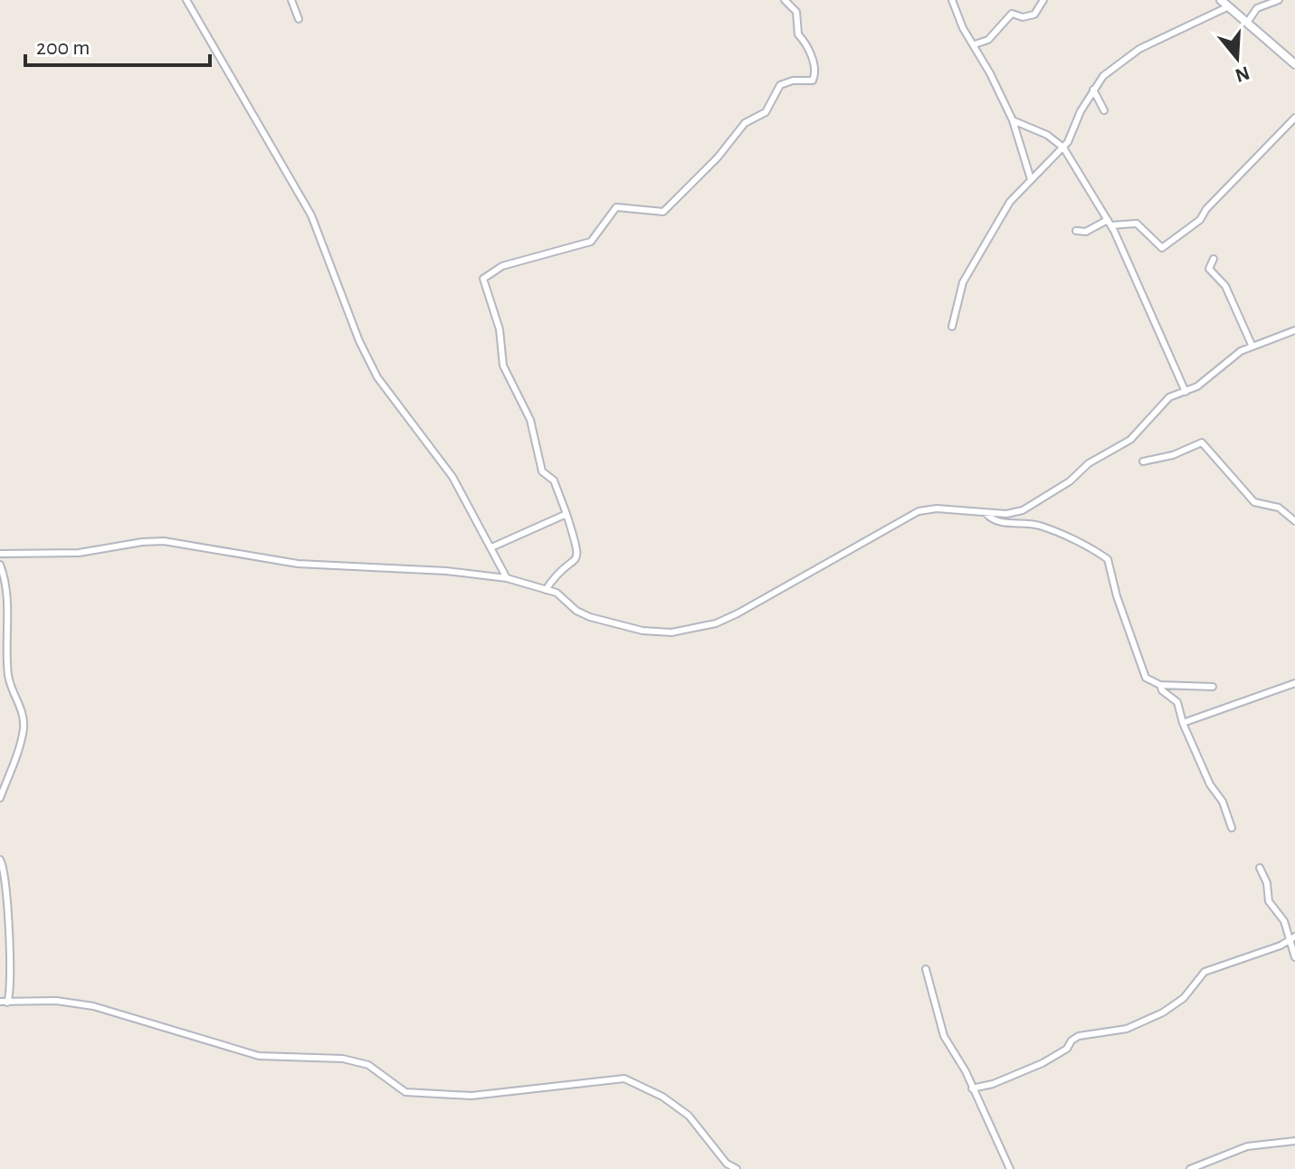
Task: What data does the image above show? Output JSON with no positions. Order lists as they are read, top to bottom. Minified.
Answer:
{"scale_bar":"200 m","north":"bottom"}
